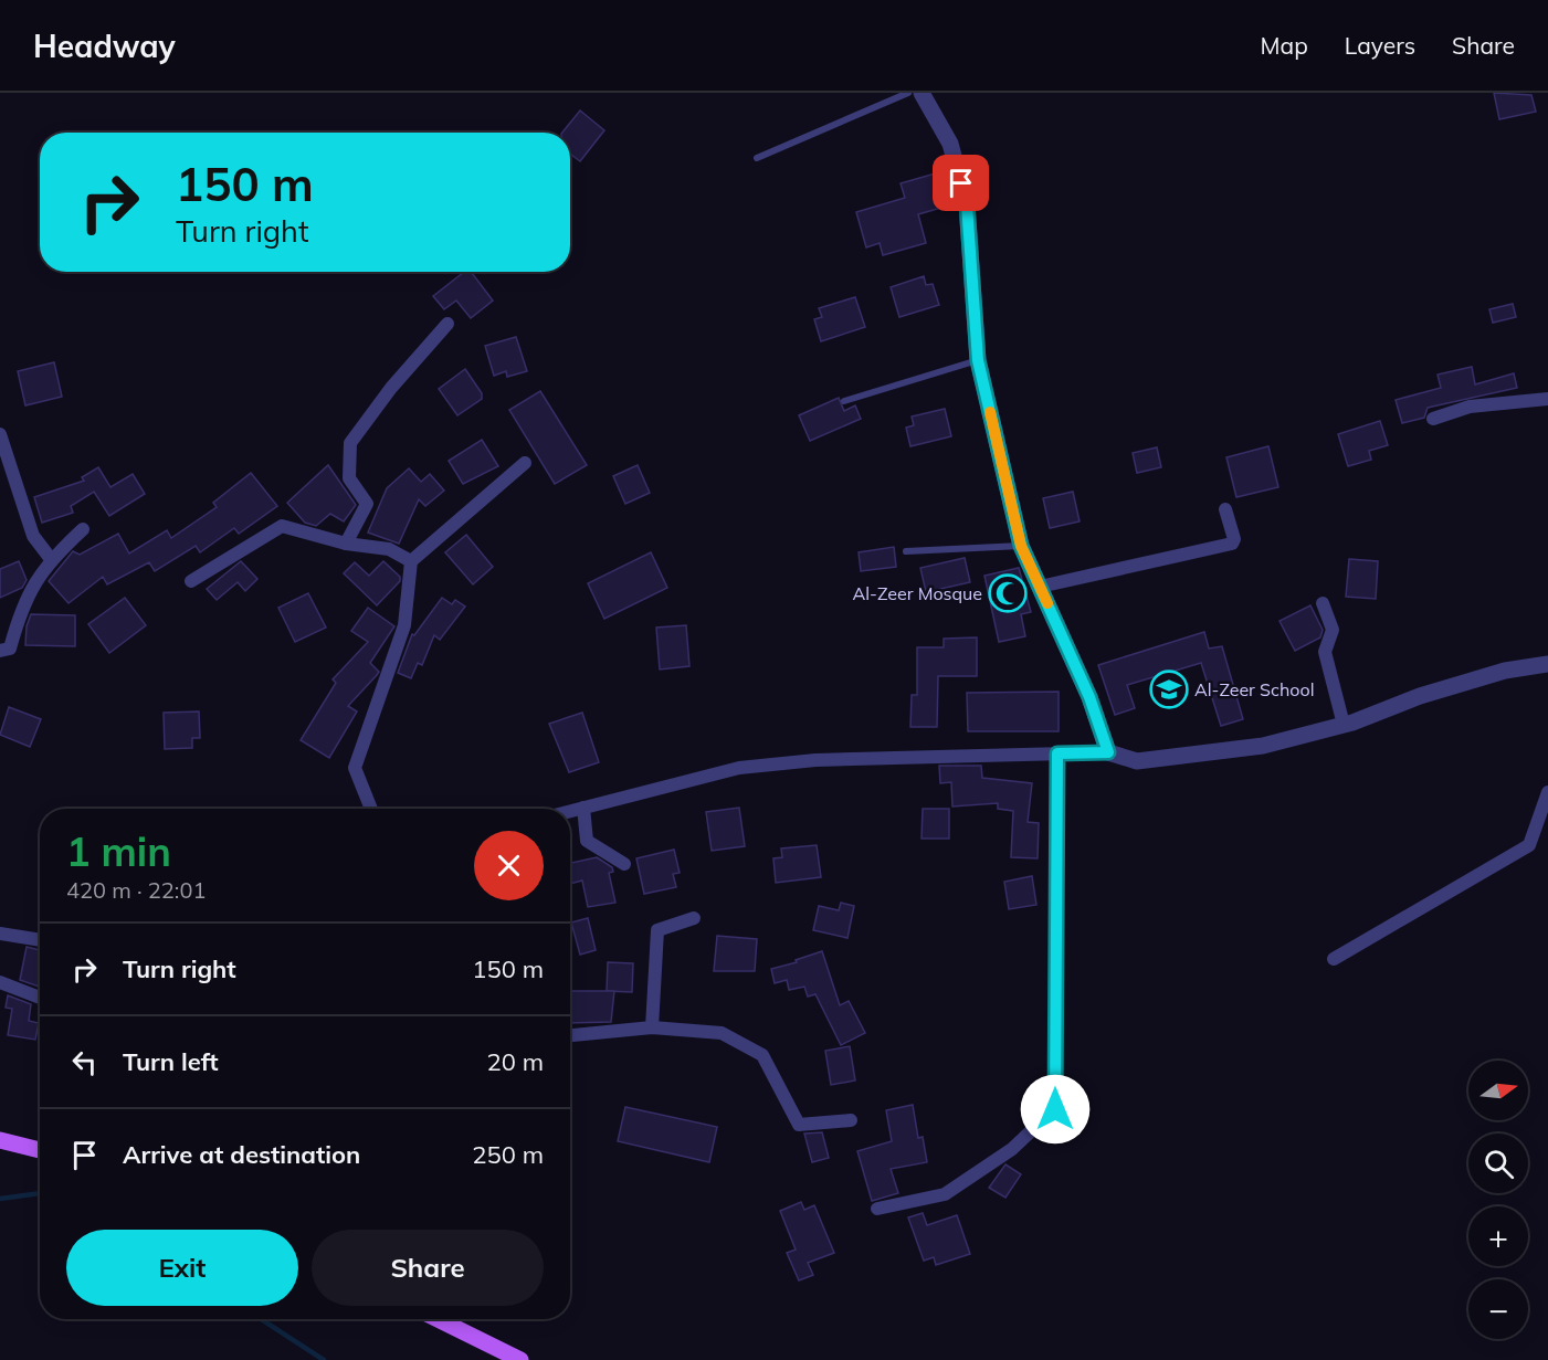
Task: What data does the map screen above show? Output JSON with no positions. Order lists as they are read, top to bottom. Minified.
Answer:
{"places":{"mosque":["Al-Zeer Mosque"],"school or university":["Al-Zeer School"]},"north":"right","page":{"header":"Headway","nav":["Map","Layers","Share"],"turn":["150 m","Turn right"],"heading":["1 min","420 m · 22:01"],"list":[{"name":"Turn right","value":"150 m"},{"name":"Turn left","value":"20 m"},{"name":"Arrive at destination","value":"250 m"}],"map_buttons":["+","−"],"buttons":["Exit","Share"]}}
